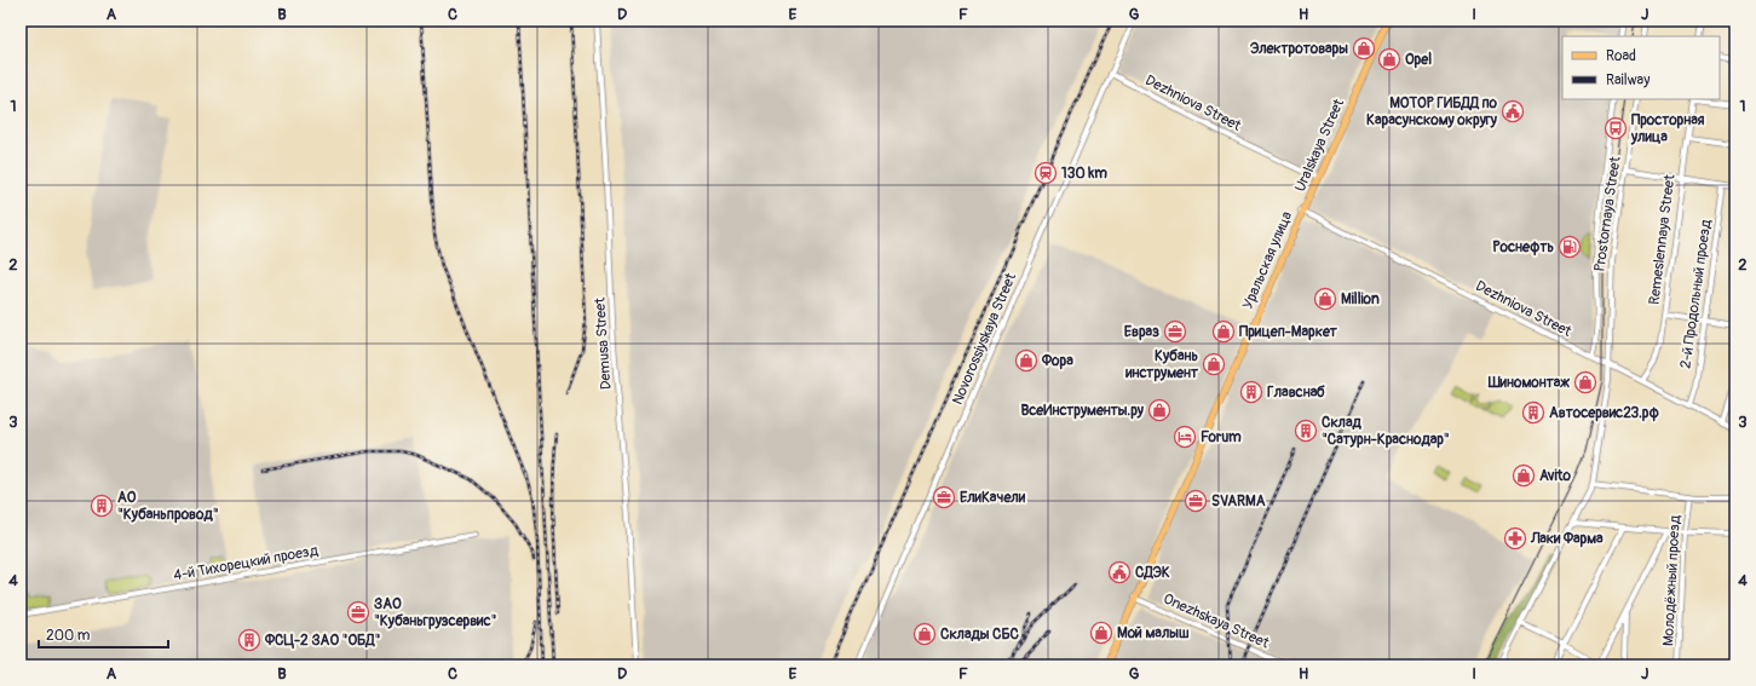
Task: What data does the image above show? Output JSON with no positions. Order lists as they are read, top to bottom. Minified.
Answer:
{"streets":{"main road":["Uralskaya Street"],"street":["Dezhniova Street","Prostornaya Street","Remeslennaya Street","2-й Продольный проезд","Novorossiyskaya Street","Demusa Street","4-й Тихорецкий проезд","Молодёжный проезд","Onezhskaya Street"]},"crossings":[["Dezhniova Street","Uralskaya Street"],["Dezhniova Street","Prostornaya Street"],["Dezhniova Street","Remeslennaya Street"],["Dezhniova Street","2-й Продольный проезд"],["Dezhniova Street","Novorossiyskaya Street"],["Uralskaya Street","Onezhskaya Street"]],"places":{"shop":["Электротовары","Opel","Million","Прицеп-Маркет","Фора","Кубань инструмент","Шиномонтаж","ВсеИнструменты.ру","Avito","Мой малыш","Склады СБС"],"public building":["МОТОР ГИБДД по Карасунскому округу","СДЭК"],"bus stop":["Просторная улица"],"station":["130 km"],"fuel station":["Роснефть"],"office":["Евраз","ЕлиКачели","SVARMA","ЗАО \"Кубаньгрузсервис\""],"building":["Главснаб","Автосервис23.рф","Склад \"Сатурн-Краснодар\"","АО \"Кубаньпровод\"","ФСЦ-2 ЗАО \"ОБД\""],"hotel":["Forum"],"pharmacy":["Лаки Фарма"]},"legend":["Road","Railway"],"scale_bar":"200 m","grid":{"columns":["A","B","C","D","E","F","G","H","I","J"],"rows":["1","2","3","4"]}}
